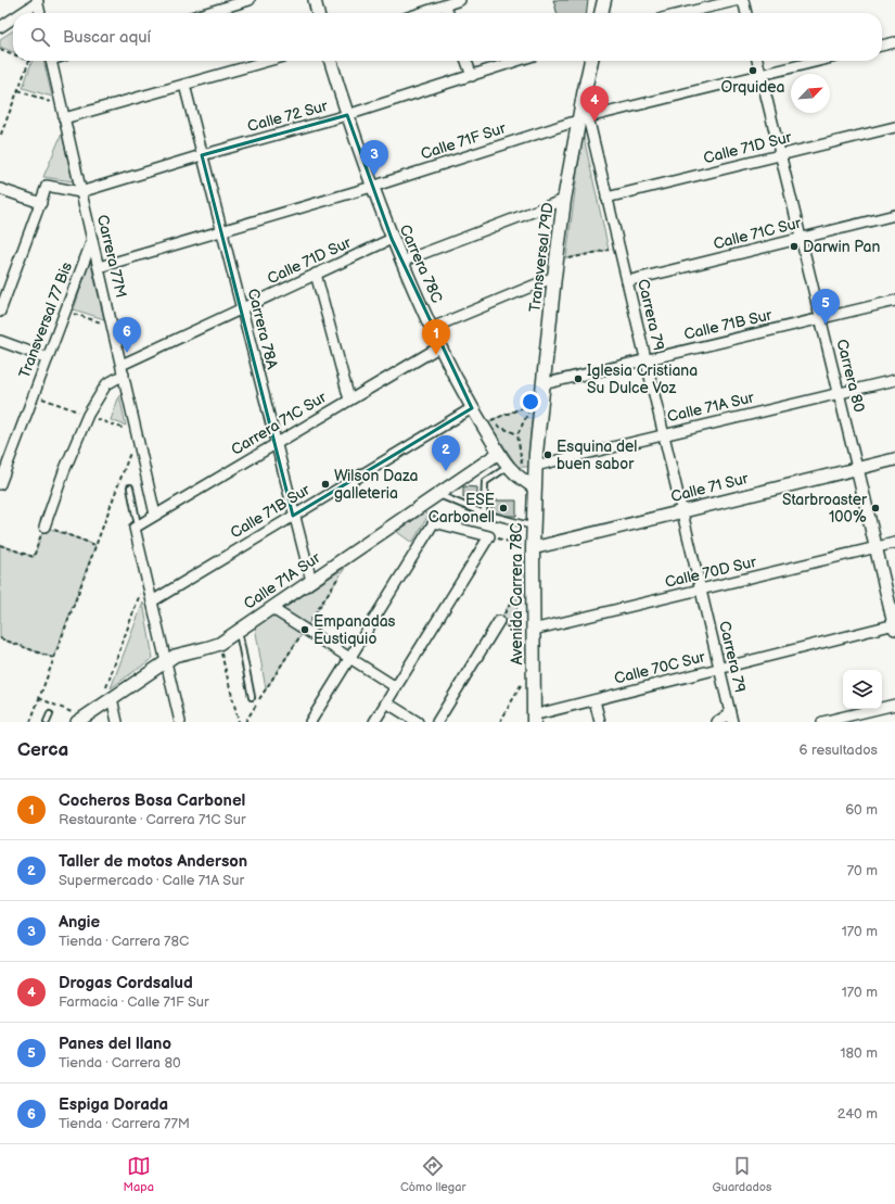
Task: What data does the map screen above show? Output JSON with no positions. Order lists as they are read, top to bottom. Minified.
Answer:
{"streets":{"main road":["Transversal 79D","Avenida Carrera 78C"],"street":["Calle 72 Sur","Calle 71F Sur","Calle 71D Sur","Calle 71C Sur","Carrera 77M","Carrera 78C","Carrera 79","Transversal 77 Bis","Calle 71B Sur","Carrera 78A","Carrera 80","Calle 71A Sur","Carrera 71C Sur","Calle 71 Sur","Calle 70D Sur","Calle 70C Sur"]},"crossings":[["Calle 72 Sur","Carrera 77M"],["Calle 72 Sur","Carrera 78C"],["Calle 72 Sur","Carrera 78A"],["Calle 71F Sur","Carrera 77M"],["Calle 71F Sur","Transversal 79D"],["Calle 71F Sur","Carrera 78C"],["Calle 71F Sur","Carrera 79"],["Calle 71F Sur","Carrera 78A"],["Calle 71F Sur","Carrera 80"],["Calle 71D Sur","Carrera 77M"],["Calle 71D Sur","Carrera 78C"],["Calle 71D Sur","Carrera 79"],["Calle 71D Sur","Carrera 78A"],["Calle 71D Sur","Carrera 80"],["Calle 71C Sur","Carrera 79"],["Calle 71C Sur","Carrera 80"],["Carrera 77M","Transversal 77 Bis"],["Carrera 77M","Carrera 71C Sur"],["Transversal 79D","Carrera 79"],["Transversal 79D","Calle 71B Sur"],["Transversal 79D","Calle 71A Sur"],["Transversal 79D","Avenida Carrera 78C"],["Carrera 78C","Calle 71B Sur"],["Carrera 78C","Calle 71A Sur"],["Carrera 78C","Carrera 71C Sur"],["Carrera 78C","Avenida Carrera 78C"],["Carrera 79","Calle 71B Sur"],["Carrera 79","Calle 71A Sur"],["Carrera 79","Calle 71 Sur"],["Carrera 79","Calle 70D Sur"],["Carrera 79","Calle 70C Sur"],["Calle 71B Sur","Carrera 78A"],["Calle 71B Sur","Carrera 80"],["Carrera 78A","Calle 71A Sur"],["Carrera 78A","Carrera 71C Sur"],["Carrera 80","Calle 71A Sur"],["Carrera 80","Calle 71 Sur"],["Carrera 80","Calle 70D Sur"],["Carrera 80","Calle 70C Sur"],["Calle 71A Sur","Avenida Carrera 78C"],["Calle 71 Sur","Avenida Carrera 78C"],["Calle 70D Sur","Avenida Carrera 78C"],["Avenida Carrera 78C","Calle 70C Sur"]],"places":["Orquidea","Darwin Pan","Iglesia Cristiana Su Dulce Voz","Esquina del buen sabor","Wilson Daza galleteria","ESE Carbonell","Starbroaster 100%","Empanadas Eustiquio"],"north":"top right","page":{"search":"Buscar aquí","pins":["4","3","5","6","1","2"],"heading":["Cerca","6 resultados"],"list":[{"mark":"1","name":"Cocheros Bosa Carbonel","note":"Restaurante · Carrera 71C Sur","value":"60 m"},{"mark":"2","name":"Taller de motos Anderson","note":"Supermercado · Calle 71A Sur","value":"70 m"},{"mark":"3","name":"Angie","note":"Tienda · Carrera 78C","value":"170 m"},{"mark":"4","name":"Drogas Cordsalud","note":"Farmacia · Calle 71F Sur","value":"170 m"},{"mark":"5","name":"Panes del llano","note":"Tienda · Carrera 80","value":"180 m"},{"mark":"6","name":"Espiga Dorada","note":"Tienda · Carrera 77M","value":"240 m"}],"nav":["Mapa","Cómo llegar","Guardados"]}}
